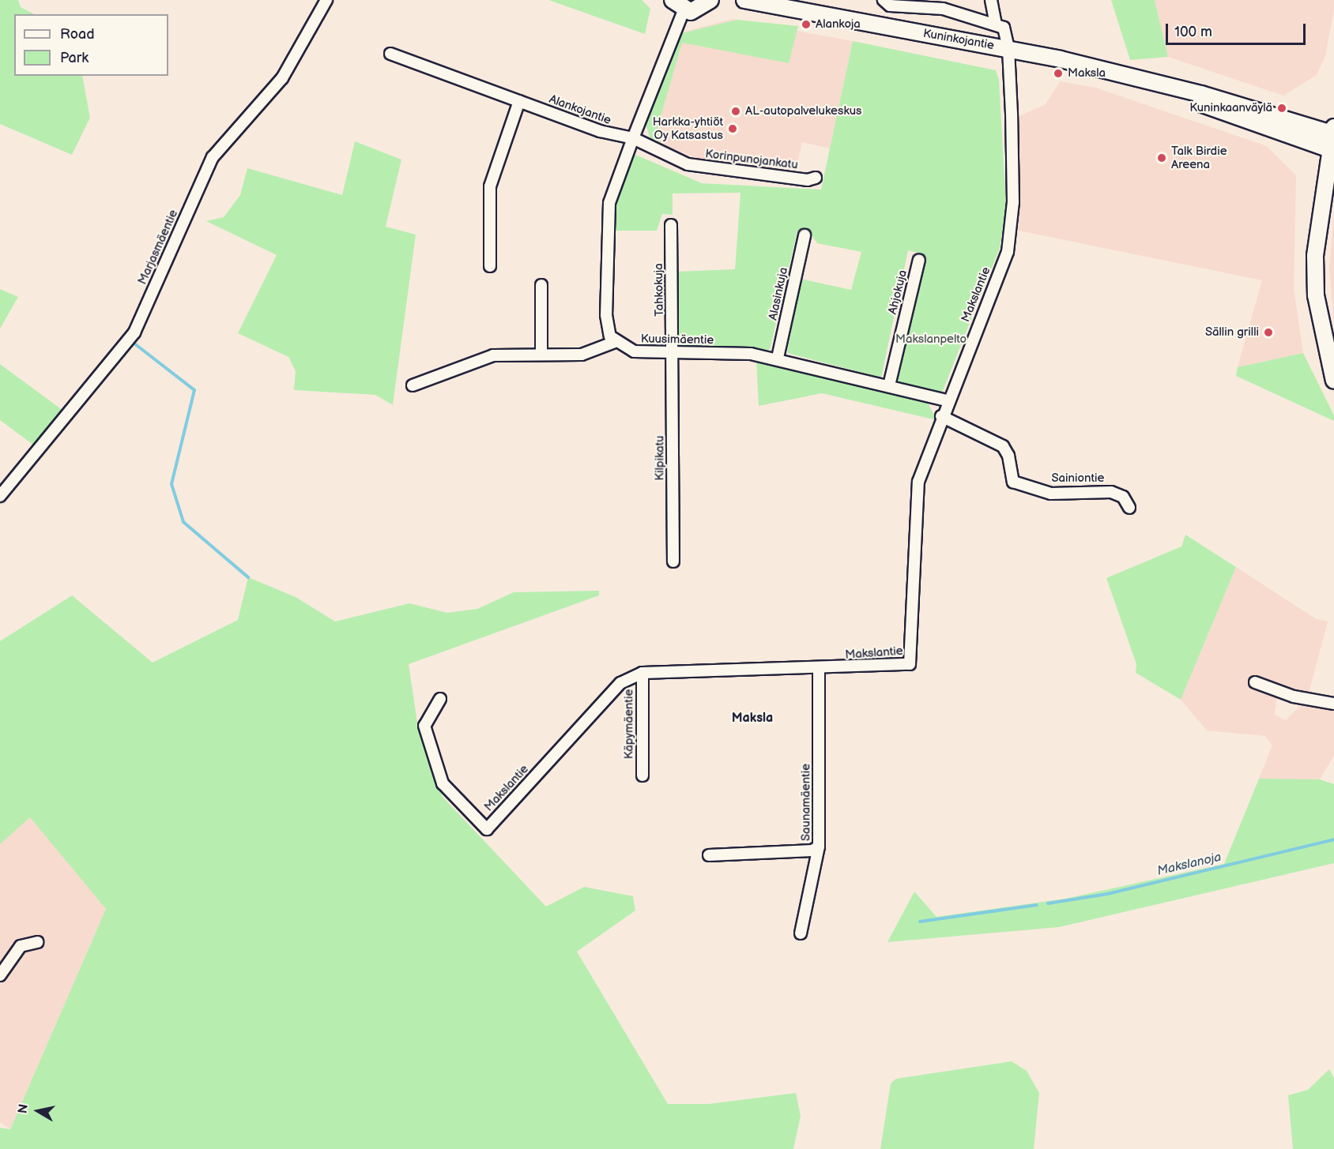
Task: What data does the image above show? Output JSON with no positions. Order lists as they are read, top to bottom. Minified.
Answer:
{"streets":{"main road":["Kuninkojantie"],"street":["Alankojantie","Korinpunojankatu","Marjasmäentie","Tahkokuja","Ahjokuja","Alasinkuja","Makslantie","Kuusimäentie","Kilpikatu","Sainiontie","Käpymäentie","Saunamäentie"]},"crossings":[["Kuninkojantie","Makslantie"],["Alankojantie","Korinpunojankatu"],["Tahkokuja","Kuusimäentie"],["Tahkokuja","Kilpikatu"],["Ahjokuja","Kuusimäentie"],["Alasinkuja","Kuusimäentie"],["Makslantie","Kuusimäentie"],["Makslantie","Sainiontie"],["Makslantie","Käpymäentie"],["Makslantie","Saunamäentie"],["Kuusimäentie","Kilpikatu"]],"districts":["Maksla"],"water":["Makslanoja"],"parks":["Makslanpelto"],"places":["Alankoja","Maksla","Kuninkaanväylä","AL-autopalvelukeskus","Harkka-yhtiöt Oy Katsastus","Talk Birdie Areena","Sällin grilli"],"legend":["Road","Park"],"scale_bar":"100 m","north":"left"}
